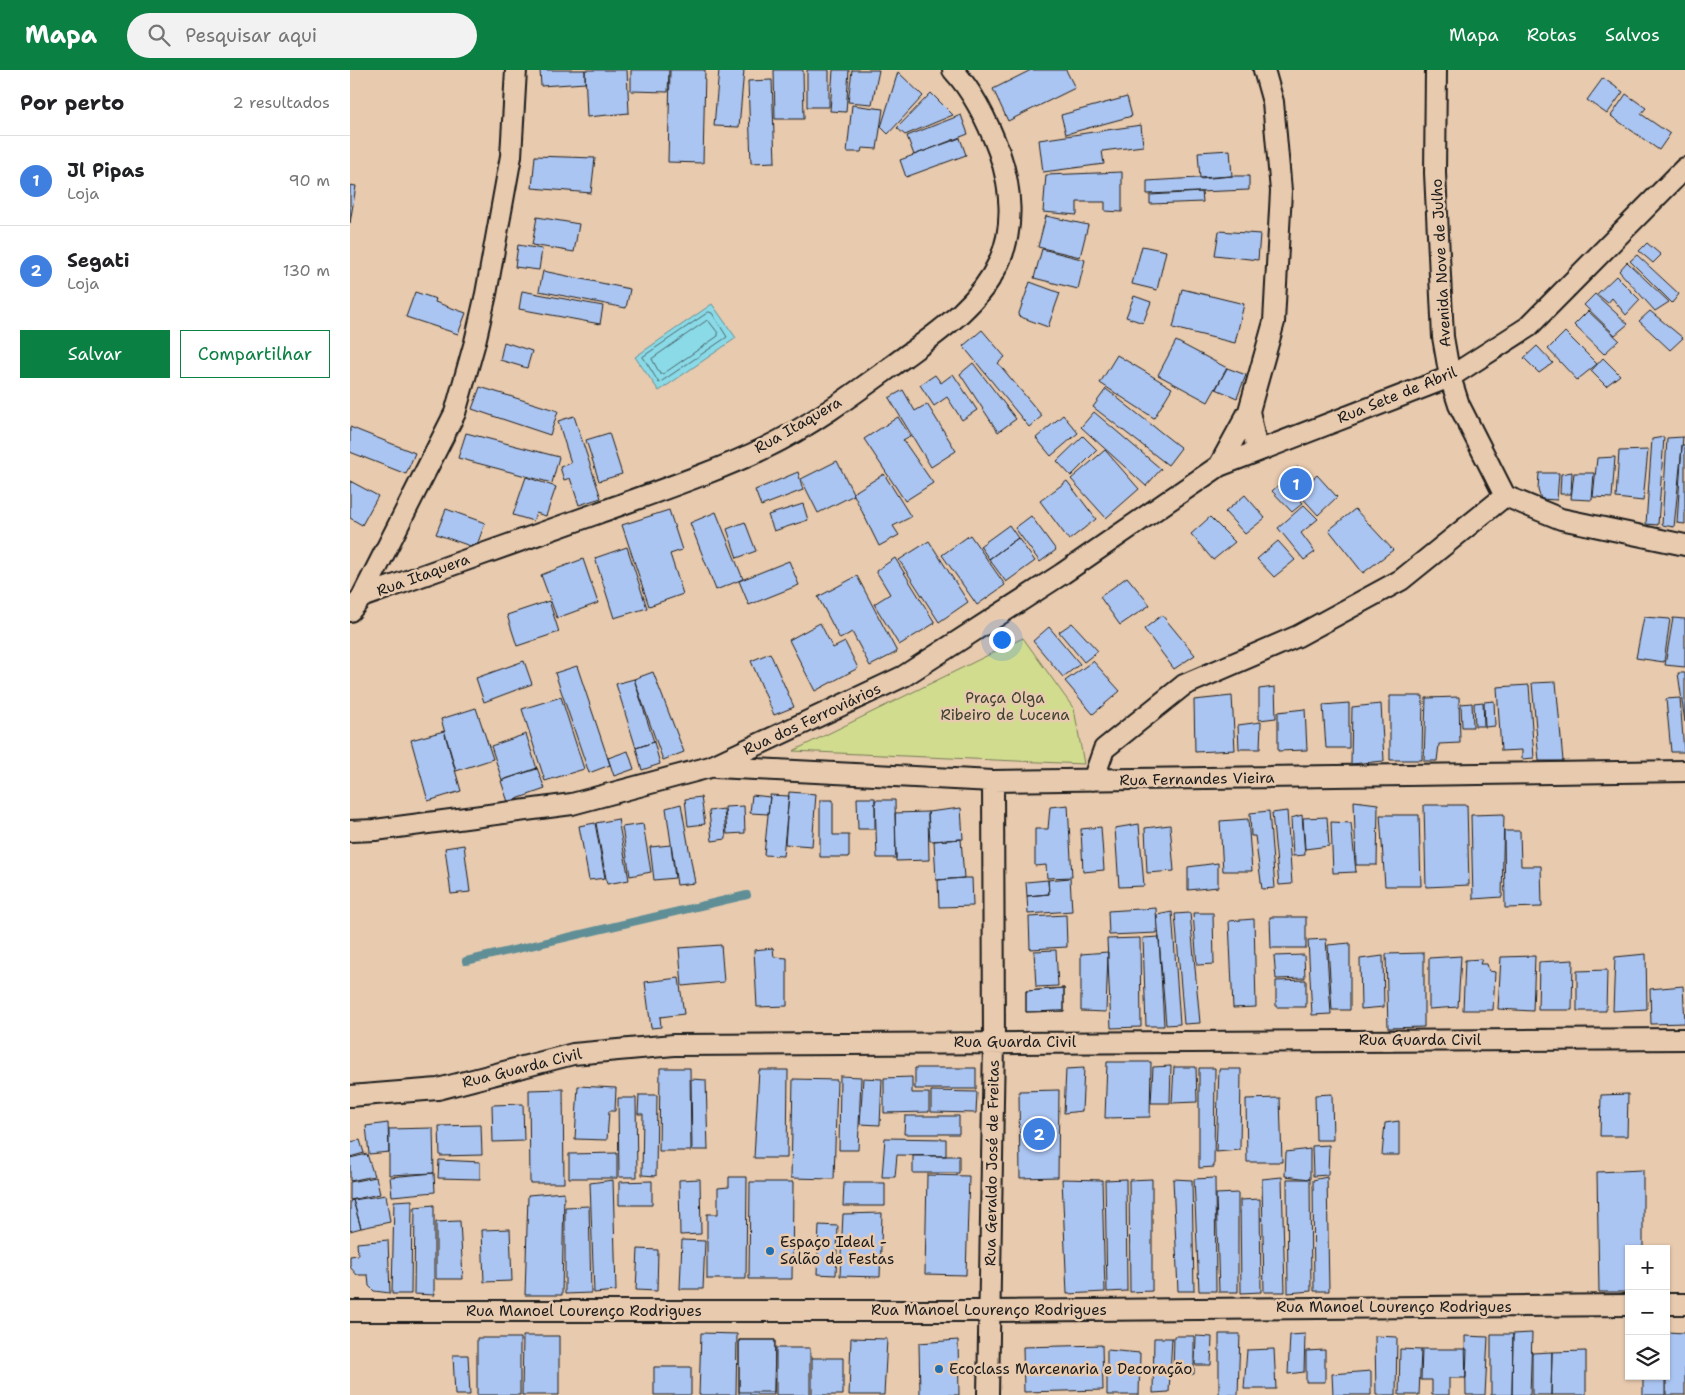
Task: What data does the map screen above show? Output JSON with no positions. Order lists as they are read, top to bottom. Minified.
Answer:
{"streets":{"street":["Avenida Nove de Julho","Rua Sete de Abril","Rua Itaquera","Rua dos Ferroviários","Rua Fernandes Vieira","Rua Guarda Civil","Rua Geraldo José de Freitas","Rua Manoel Lourenço Rodrigues"]},"crossings":[["Avenida Nove de Julho","Rua Sete de Abril"],["Rua Sete de Abril","Rua dos Ferroviários"],["Rua dos Ferroviários","Rua Fernandes Vieira"],["Rua Fernandes Vieira","Rua Geraldo José de Freitas"],["Rua Guarda Civil","Rua Geraldo José de Freitas"],["Rua Geraldo José de Freitas","Rua Manoel Lourenço Rodrigues"]],"parks":["Praça Olga Ribeiro de Lucena"],"places":["Espaço Ideal - Salão de Festas","Ecoclass Marcenaria e Decoração"],"page":{"header":"Mapa","search":"Pesquisar aqui","nav":["Mapa","Rotas","Salvos"],"heading":["Por perto","2 resultados"],"list":[{"mark":"1","name":"Jl Pipas","note":"Loja","value":"90 m"},{"mark":"2","name":"Segati","note":"Loja","value":"130 m"}],"buttons":["Salvar","Compartilhar"],"pins":["1","2"],"map_buttons":["+","−"]}}
